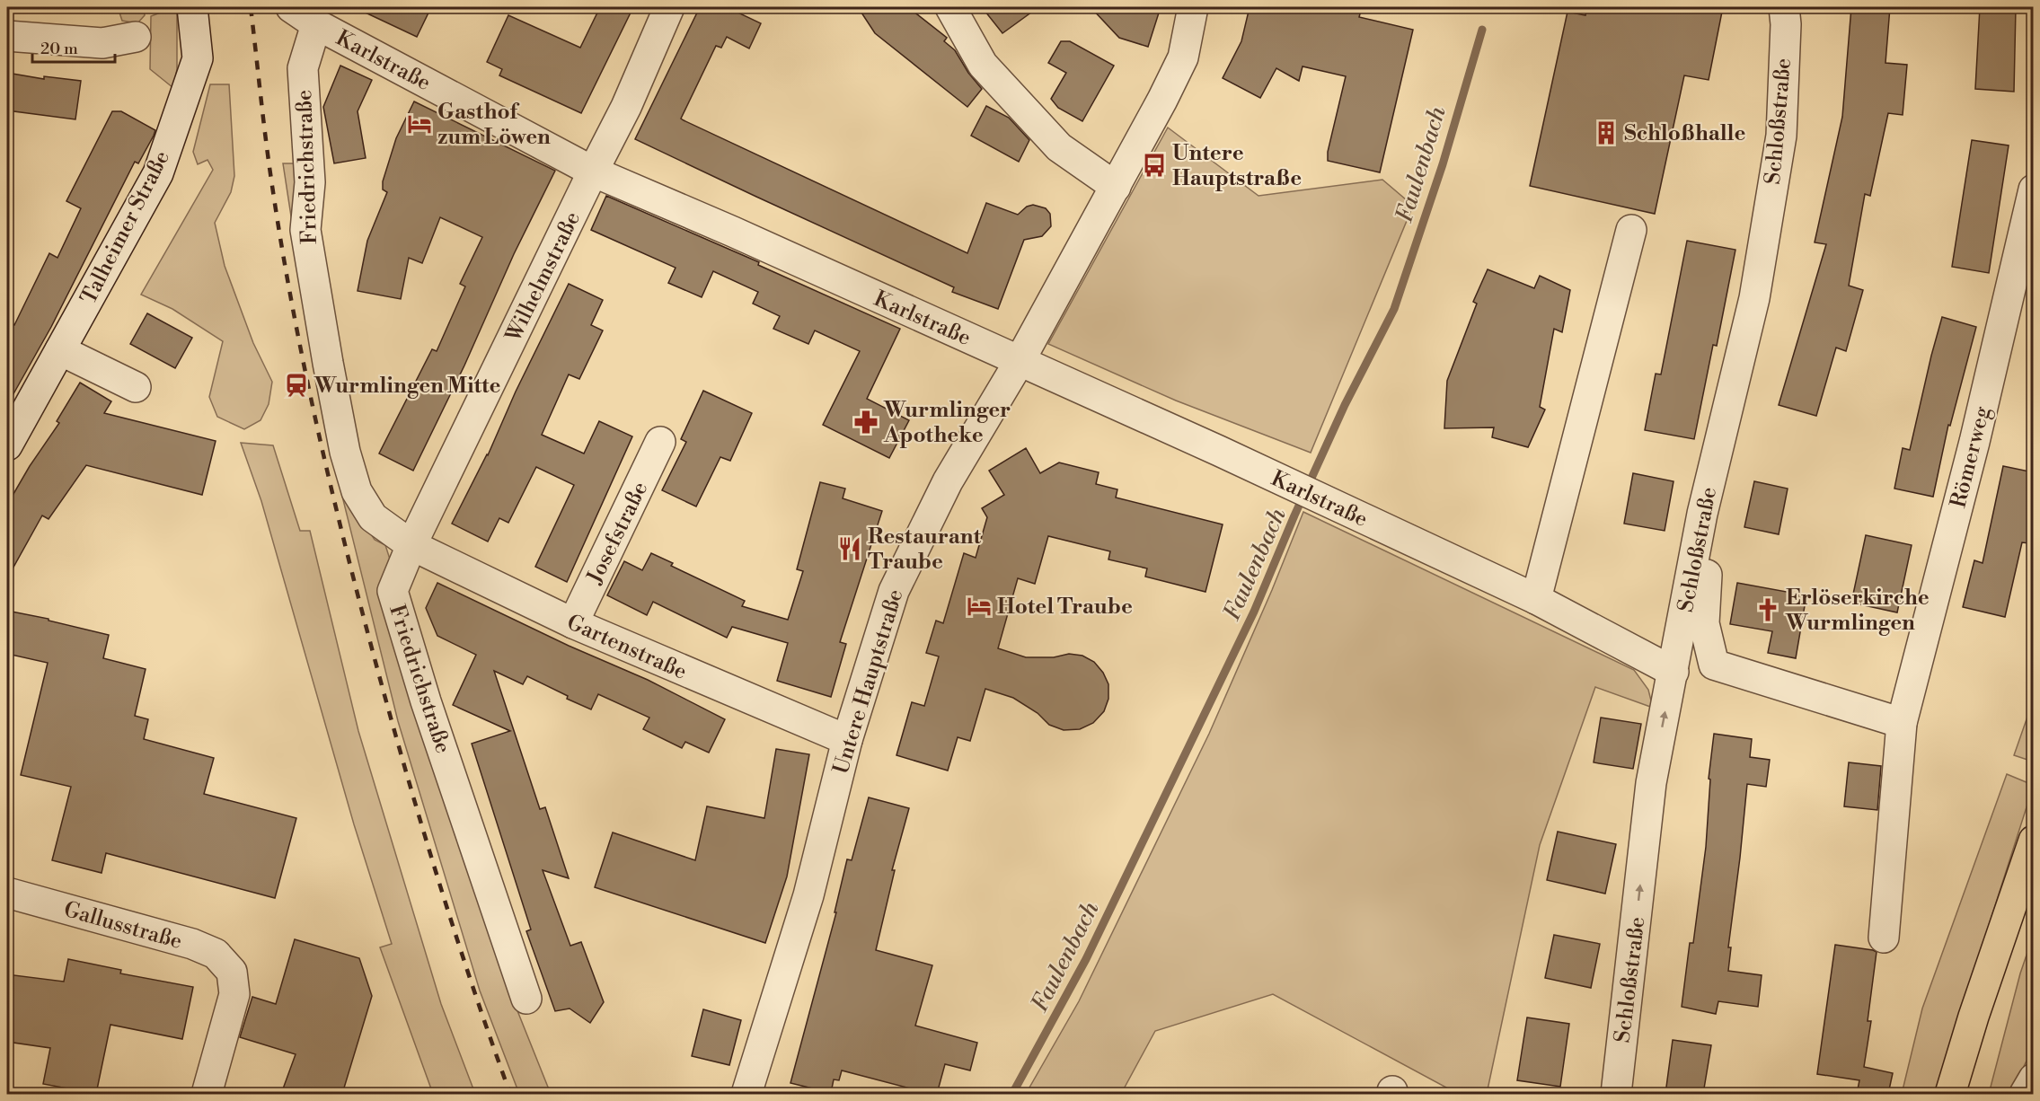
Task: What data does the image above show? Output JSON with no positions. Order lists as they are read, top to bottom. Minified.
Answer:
{"streets":{"street":["Karlstraße","Schloßstraße","Friedrichstraße","Talheimer Straße","Wilhelmstraße","Römerweg","Josefstraße","Gartenstraße","Untere Hauptstraße","Gallusstraße"]},"crossings":[["Karlstraße","Schloßstraße"],["Karlstraße","Friedrichstraße"],["Karlstraße","Wilhelmstraße"],["Karlstraße","Untere Hauptstraße"],["Friedrichstraße","Wilhelmstraße"],["Friedrichstraße","Gartenstraße"],["Wilhelmstraße","Gartenstraße"],["Josefstraße","Gartenstraße"],["Gartenstraße","Untere Hauptstraße"]],"one_way":["Schloßstraße"],"water":["Faulenbach"],"places":{"hotel":["Gasthof zum Löwen","Hotel Traube"],"building":["Schloßhalle"],"bus stop":["Untere Hauptstraße"],"station":["Wurmlingen Mitte"],"pharmacy":["Wurmlinger Apotheke"],"restaurant":["Restaurant Traube"],"church":["Erlöserkirche Wurmlingen"]},"scale_bar":"20 m"}
